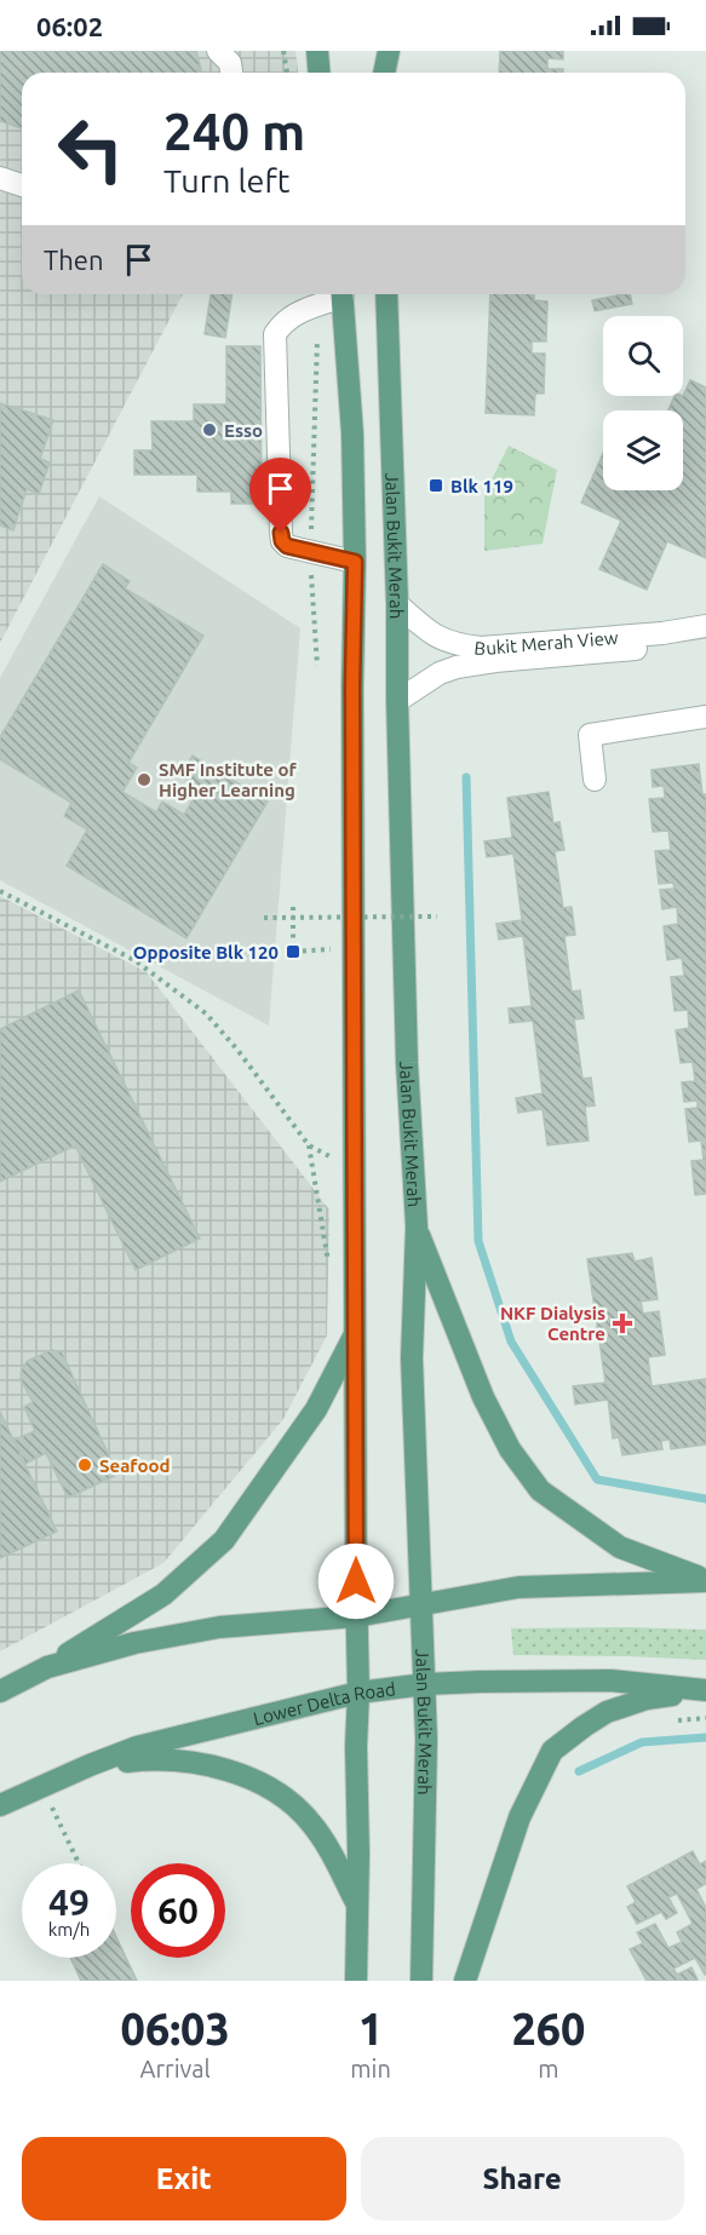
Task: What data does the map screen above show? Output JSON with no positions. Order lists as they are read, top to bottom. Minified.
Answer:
{"streets":{"main road":["Jalan Bukit Merah","Lower Delta Road"],"street":["Bukit Merah View"]},"crossings":[["Jalan Bukit Merah","Bukit Merah View"],["Jalan Bukit Merah","Lower Delta Road"]],"places":{"other":["Esso","SMF Institute of Higher Learning","Seafood"],"transit":["Blk 119","Opposite Blk 120"],"health":["NKF Dialysis Centre"]},"page":{"status":"06:02","turn":["240 m","Turn left"],"then":"Then","speed":"49 km/h","limit":"60","eta":["06:03","Arrival","1","min","260","m"],"buttons":["Exit","Share"]}}
